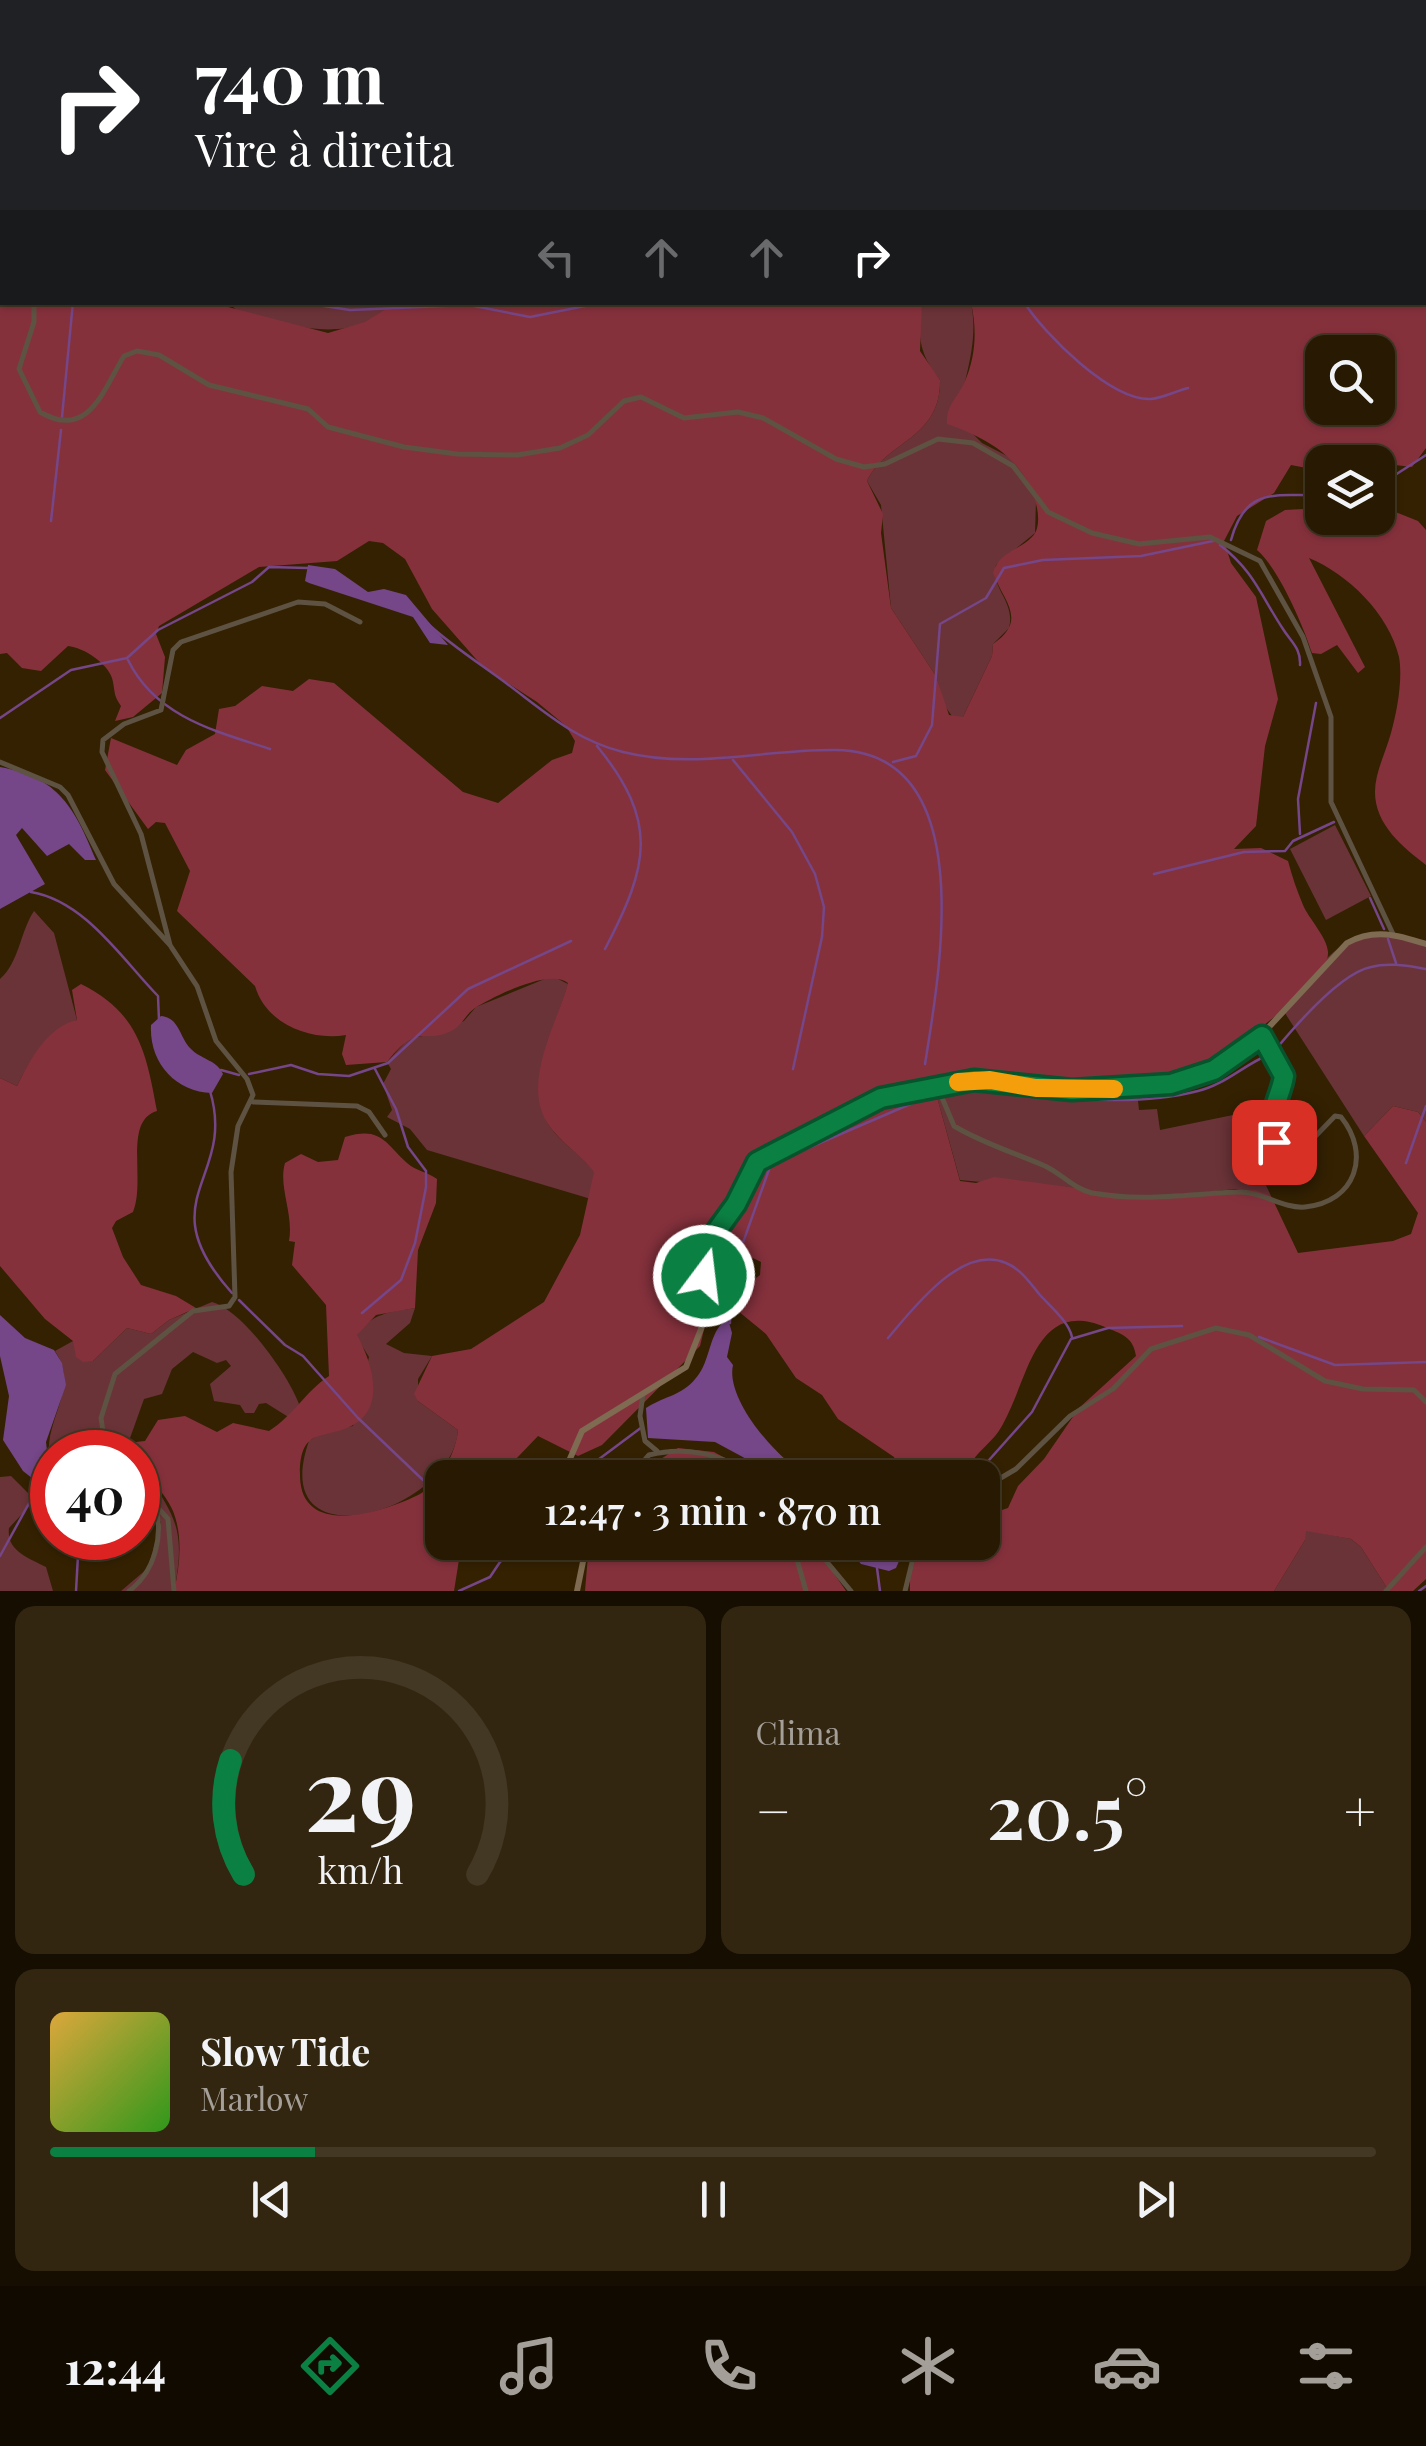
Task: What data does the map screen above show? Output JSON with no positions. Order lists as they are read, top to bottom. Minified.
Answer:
{"page":{"turn":["740 m","Vire à direita"],"limit":"40","trip":"12:47 · 3 min · 870 m","tile":"Clima","heat":["−","20.5°","+"],"song":["Slow Tide","Marlow"],"tabs":"12:44","gauge":["29","km/h"]}}
